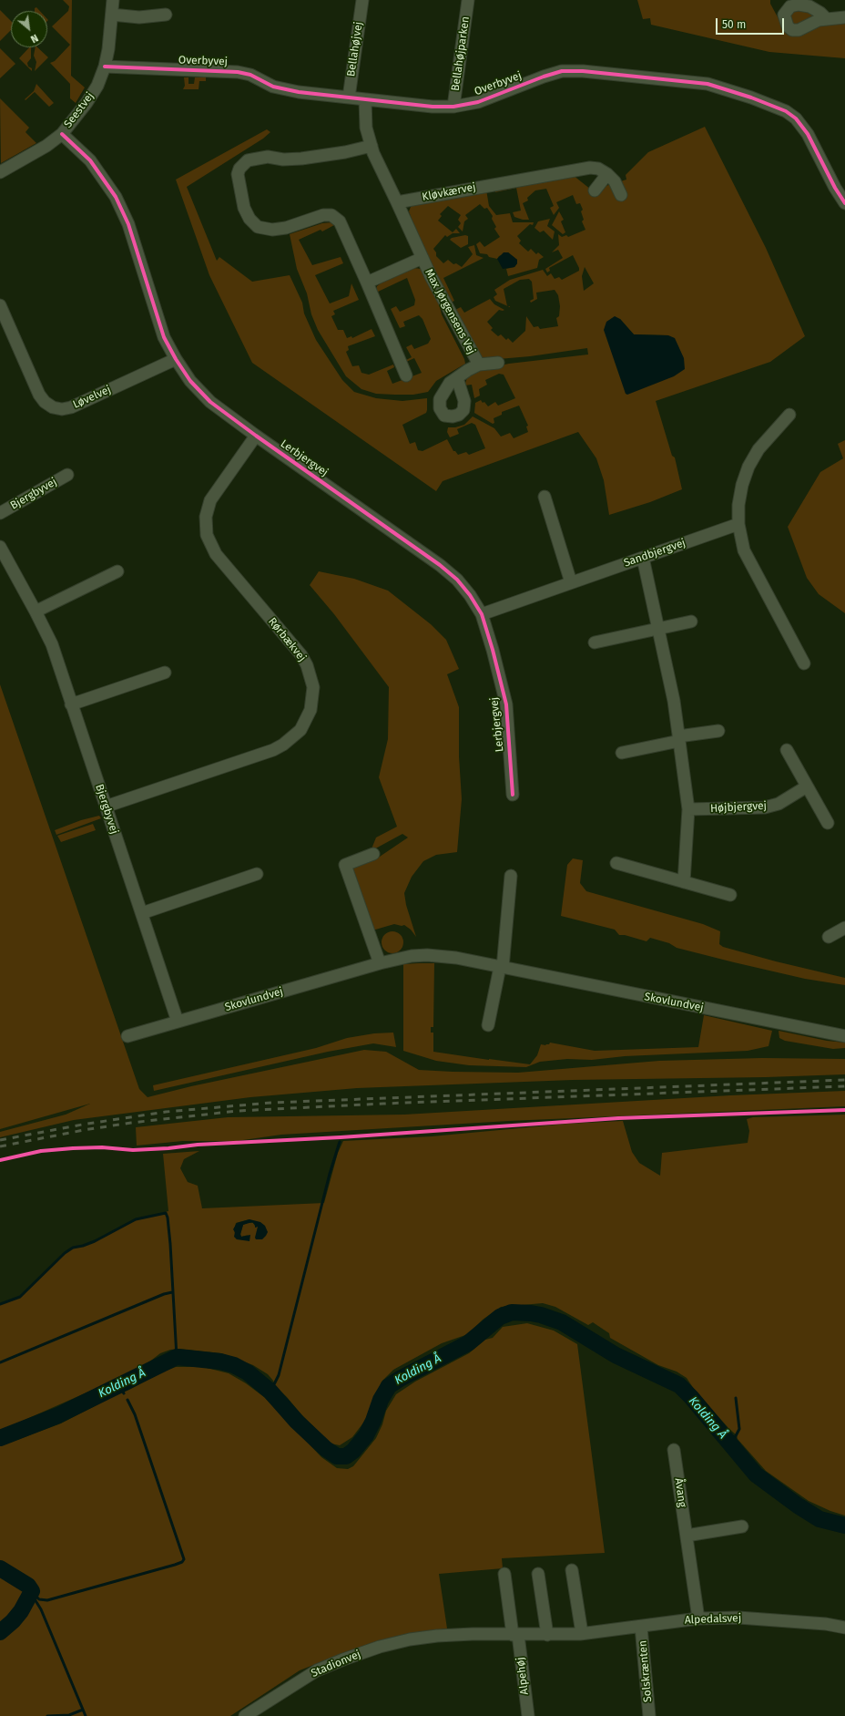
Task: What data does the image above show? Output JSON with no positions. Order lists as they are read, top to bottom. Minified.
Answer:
{"streets":{"street":["Bellahøjvej","Bellahøjparken","Overbyvej","Seestvej","Kløvkærvej","Max Jørgensens Vej","Løvelvej","Lerbjergvej","Bjergbyvej","Sandbjergvej","Rørbækvej","Højbjergvej","Skovlundvej","Åvang","Alpedalsvej","Stadionvej","Solskrænten","Alpehøj"]},"crossings":[["Bellahøjvej","Overbyvej"],["Bellahøjparken","Overbyvej"],["Overbyvej","Seestvej"],["Seestvej","Lerbjergvej"],["Kløvkærvej","Max Jørgensens Vej"],["Løvelvej","Lerbjergvej"],["Lerbjergvej","Sandbjergvej"],["Lerbjergvej","Rørbækvej"],["Bjergbyvej","Rørbækvej"],["Bjergbyvej","Skovlundvej"],["Åvang","Alpedalsvej"],["Alpedalsvej","Stadionvej"],["Alpedalsvej","Solskrænten"],["Alpedalsvej","Alpehøj"]],"water":["Kolding Å"],"scale_bar":"50 m","north":"bottom right"}
